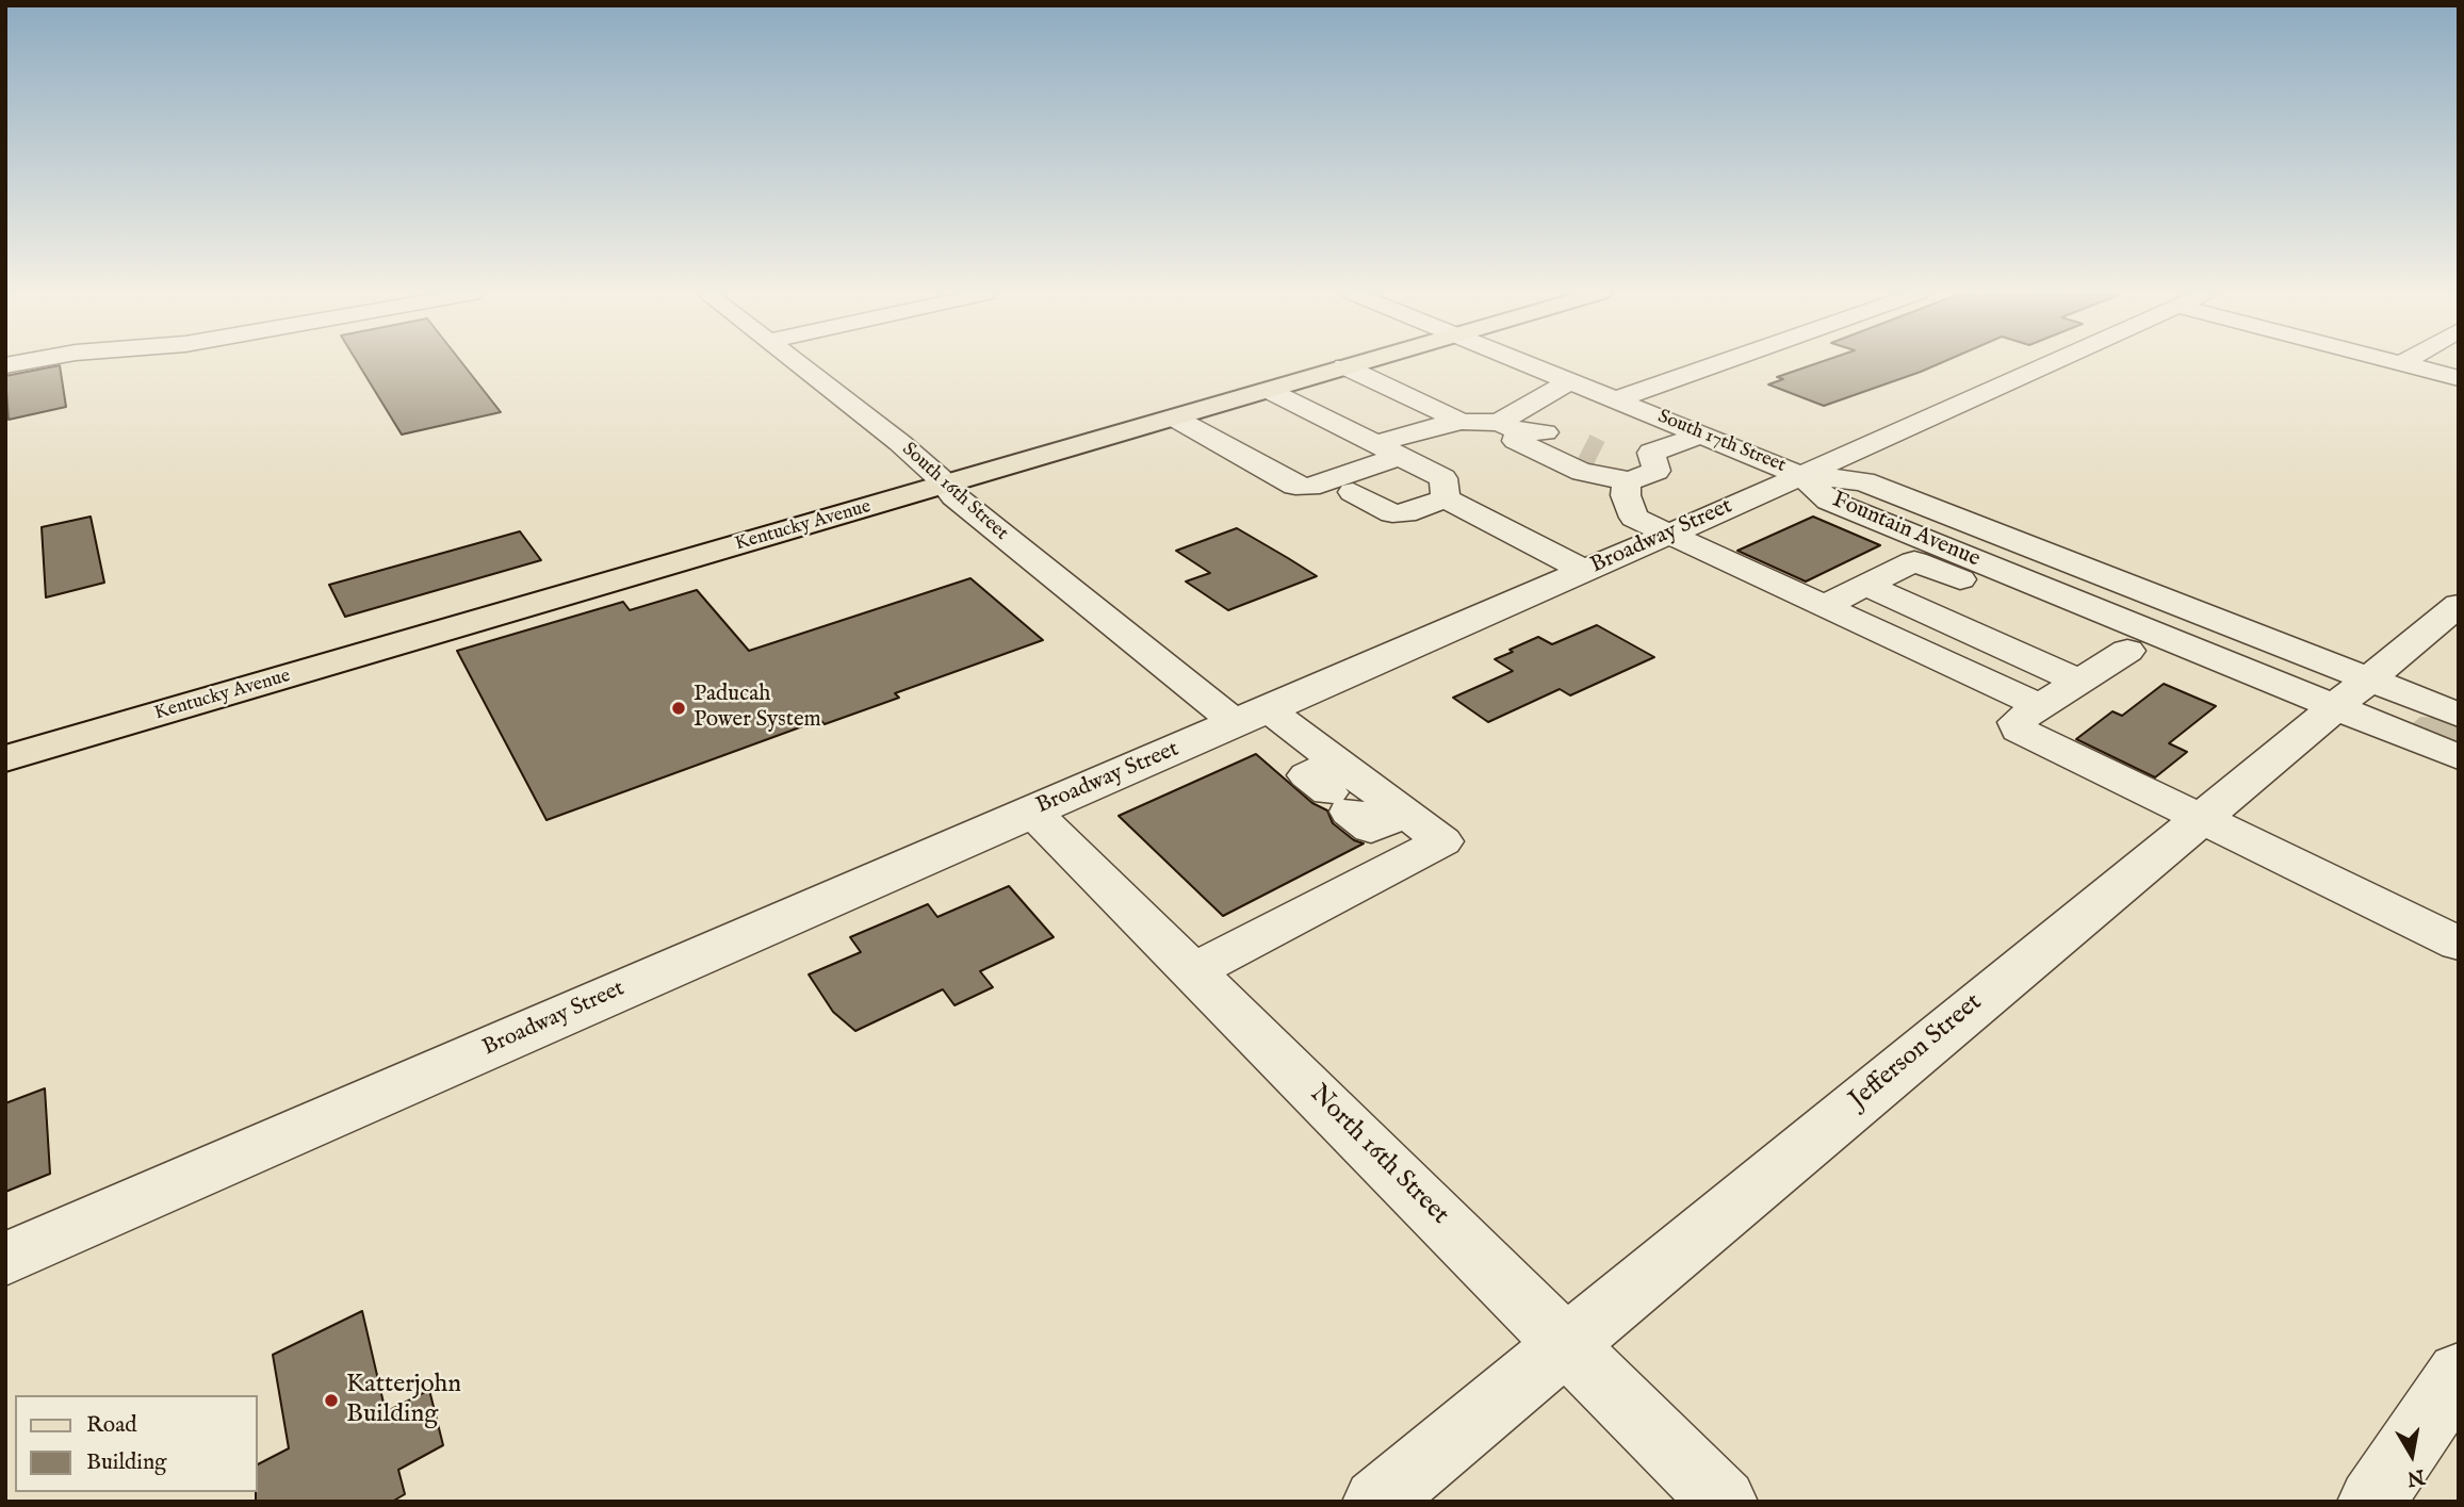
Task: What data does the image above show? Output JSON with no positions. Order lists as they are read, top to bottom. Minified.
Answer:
{"streets":{"main road":["Kentucky Avenue"],"street":["South 17th Street","South 16th Street","Fountain Avenue","Broadway Street","Jefferson Street","North 16th Street"]},"crossings":[["South 17th Street","Fountain Avenue"],["South 17th Street","Broadway Street"],["South 16th Street","Kentucky Avenue"],["South 16th Street","Broadway Street"],["South 16th Street","North 16th Street"],["Fountain Avenue","Broadway Street"],["Fountain Avenue","Jefferson Street"],["Broadway Street","North 16th Street"],["Jefferson Street","North 16th Street"]],"places":["Paducah Power System","Katterjohn Building"],"legend":["Road","Building"],"north":"bottom"}
